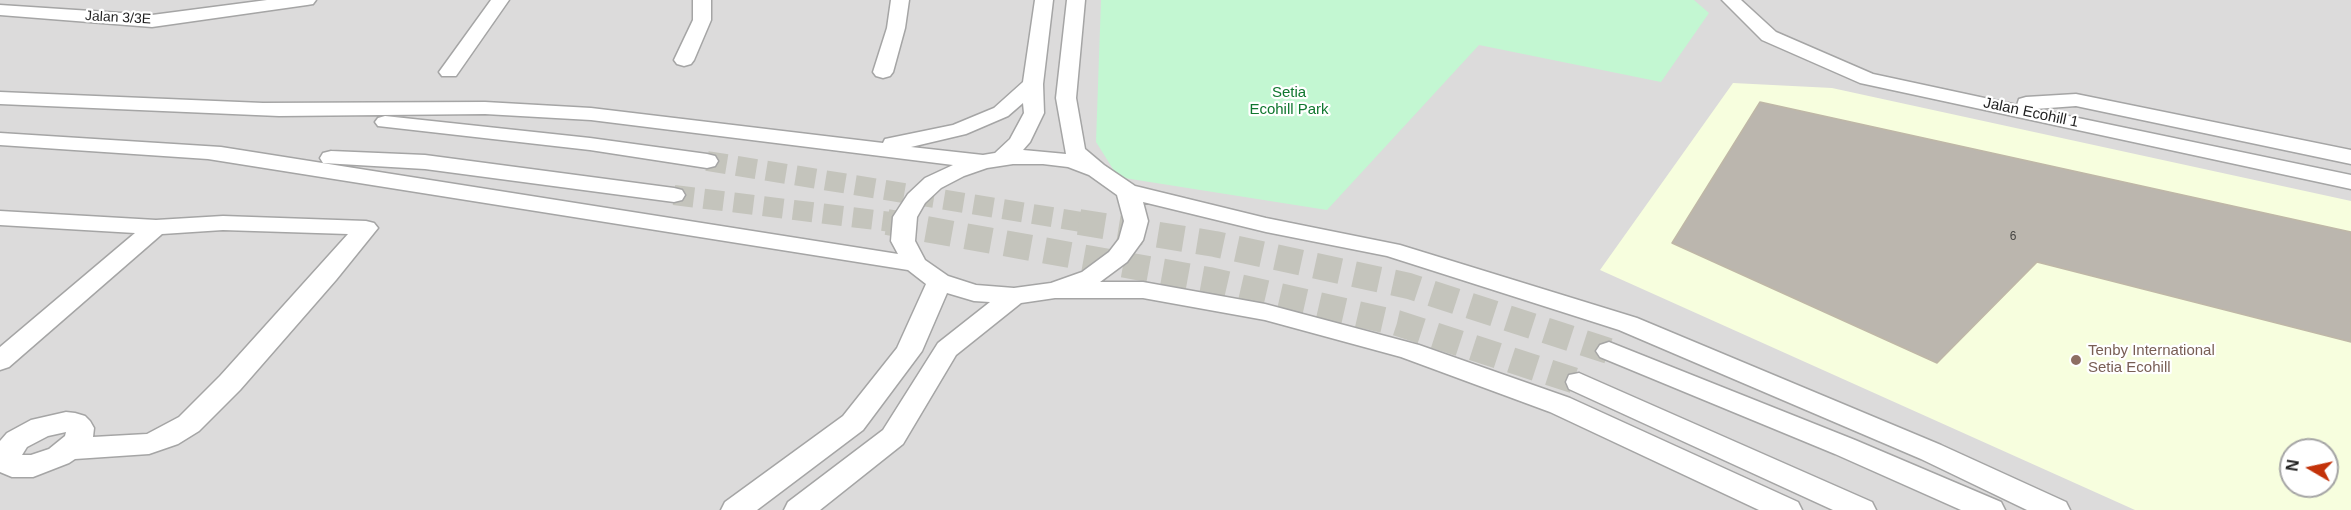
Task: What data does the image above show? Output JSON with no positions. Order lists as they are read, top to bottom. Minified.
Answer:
{"streets":{"street":["Jalan 3/3E","Jalan Ecohill 1"]},"parks":["Setia Ecohill Park"],"places":["Tenby International Setia Ecohill"],"house_numbers":["6"],"north":"left"}
